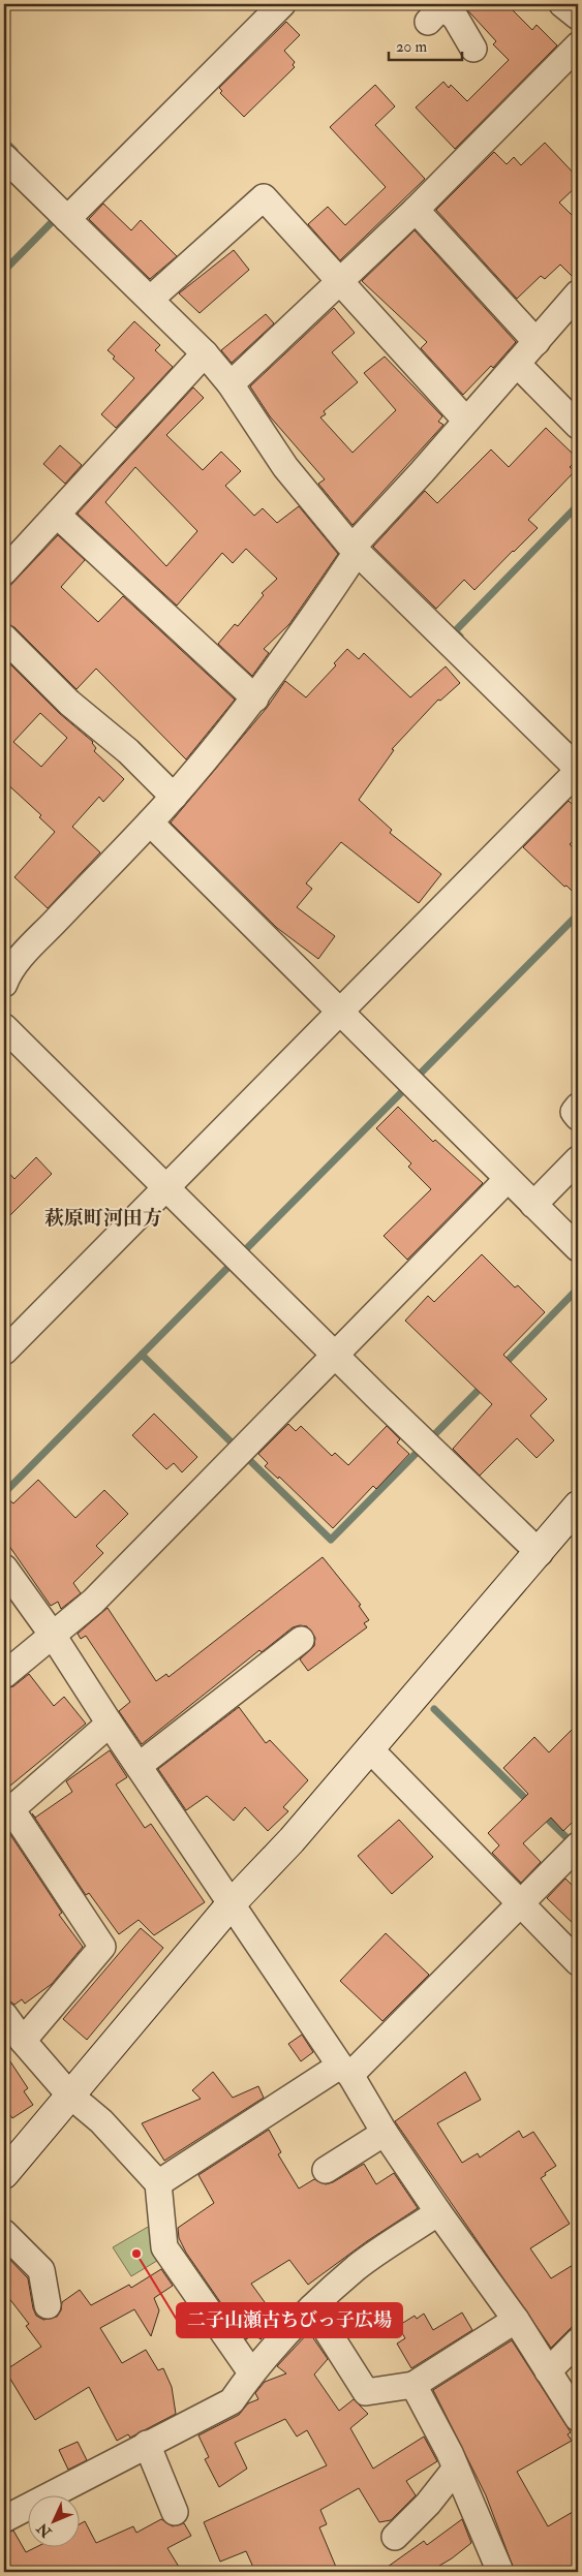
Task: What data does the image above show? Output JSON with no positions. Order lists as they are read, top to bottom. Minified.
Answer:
{"districts":["萩原町河田方"],"places":["二子山瀬古ちびっ子広場"],"scale_bar":"20 m","north":"bottom left"}
